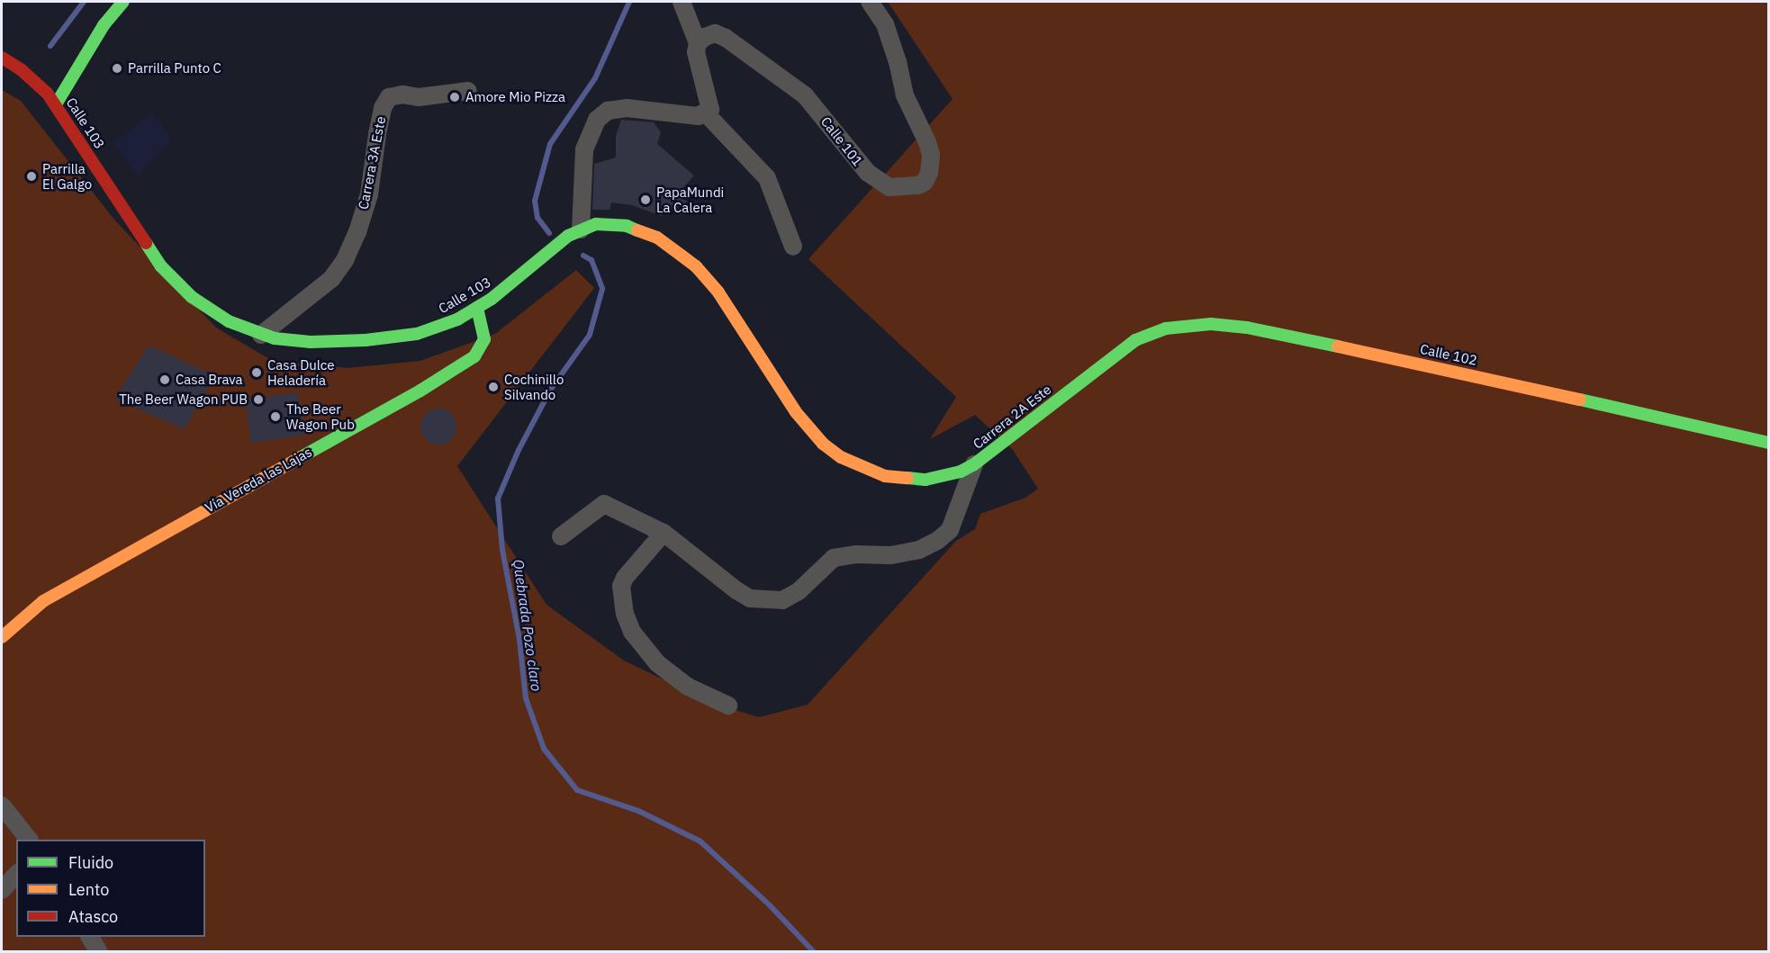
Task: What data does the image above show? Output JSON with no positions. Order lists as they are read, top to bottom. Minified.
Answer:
{"streets":{"main road":["Calle 103","Calle 102","Carrera 2A Este","Vía Vereda las Lajas"],"street":["Calle 101","Carrera 3A Este"]},"crossings":[["Calle 103","Carrera 3A Este"],["Calle 103","Carrera 2A Este"],["Calle 103","Vía Vereda las Lajas"],["Calle 102","Carrera 2A Este"]],"water":["Quebrada Pozo claro"],"places":["Parrilla Punto C","Amore Mio Pizza","Parrilla El Galgo","PapaMundi La Calera","Casa Dulce Heladería","Casa Brava","Cochinillo Silvando","The Beer Wagon PUB","The Beer Wagon Pub"],"legend":["Fluido","Lento","Atasco"]}
